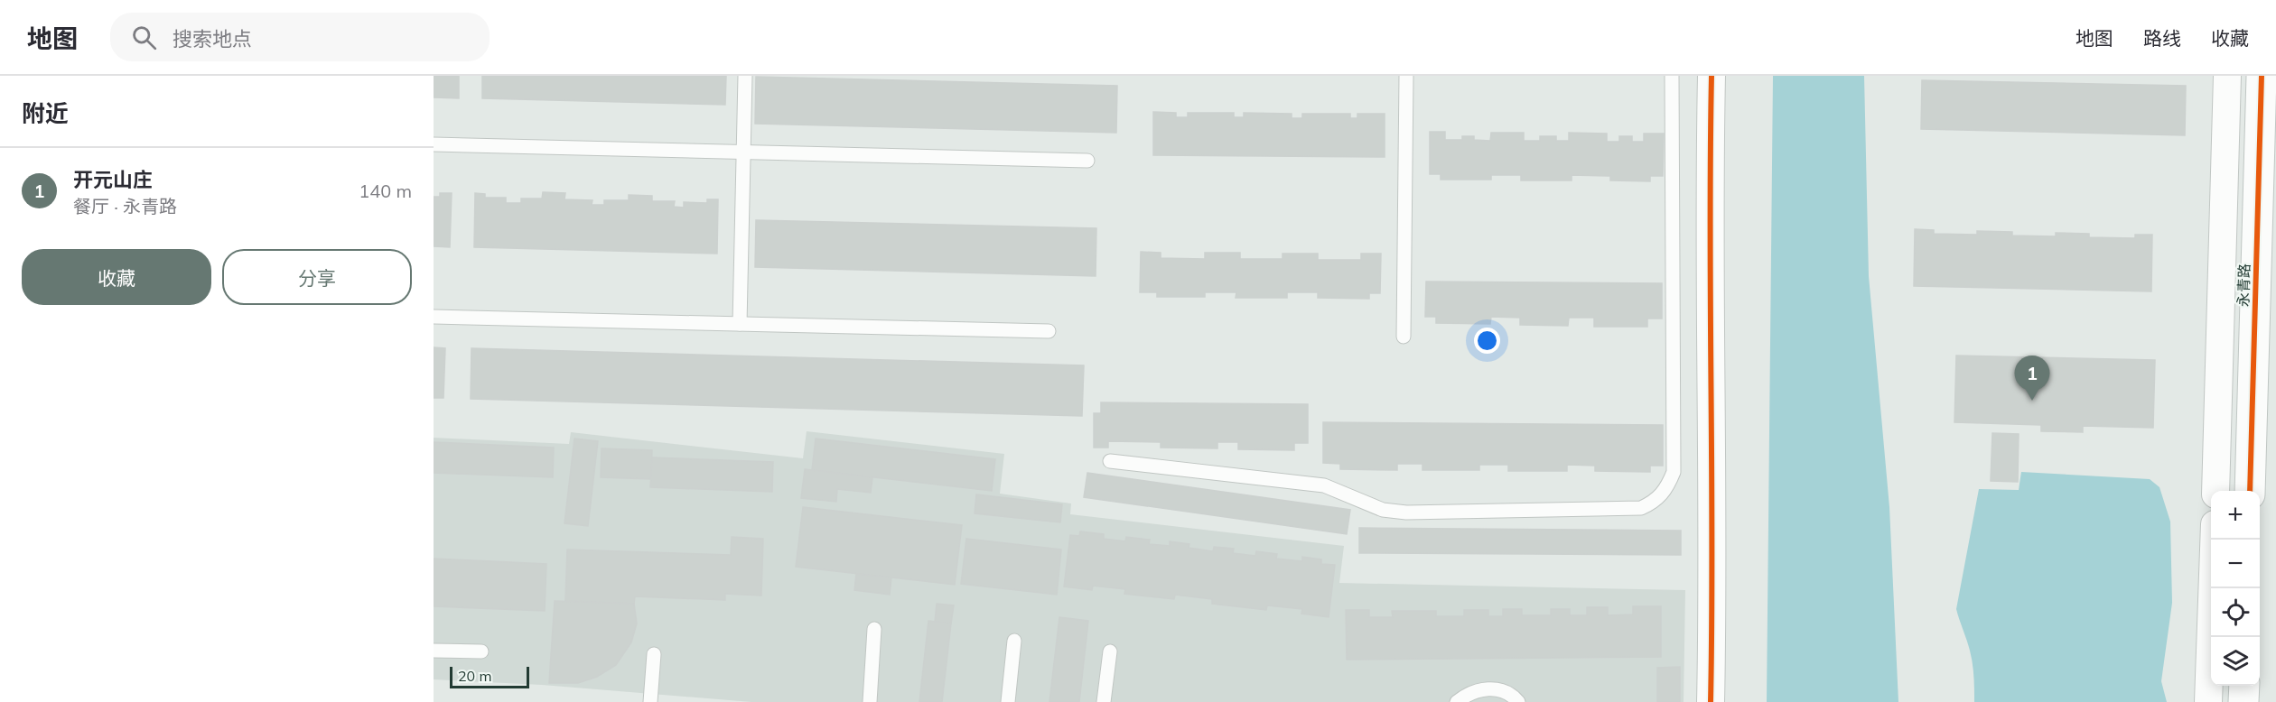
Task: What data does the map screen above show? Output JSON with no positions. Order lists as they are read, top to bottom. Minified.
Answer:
{"streets":{"street":["永青路"]},"scale_bar":"20 m","page":{"header":"地图","search":"搜索地点","nav":["地图","路线","收藏"],"heading":"附近","list":[{"mark":"1","name":"开元山庄","note":"餐厅 · 永青路","value":"140 m"}],"buttons":["收藏","分享"],"pins":"1","map_buttons":["+","−"],"scale":"20 m"}}
